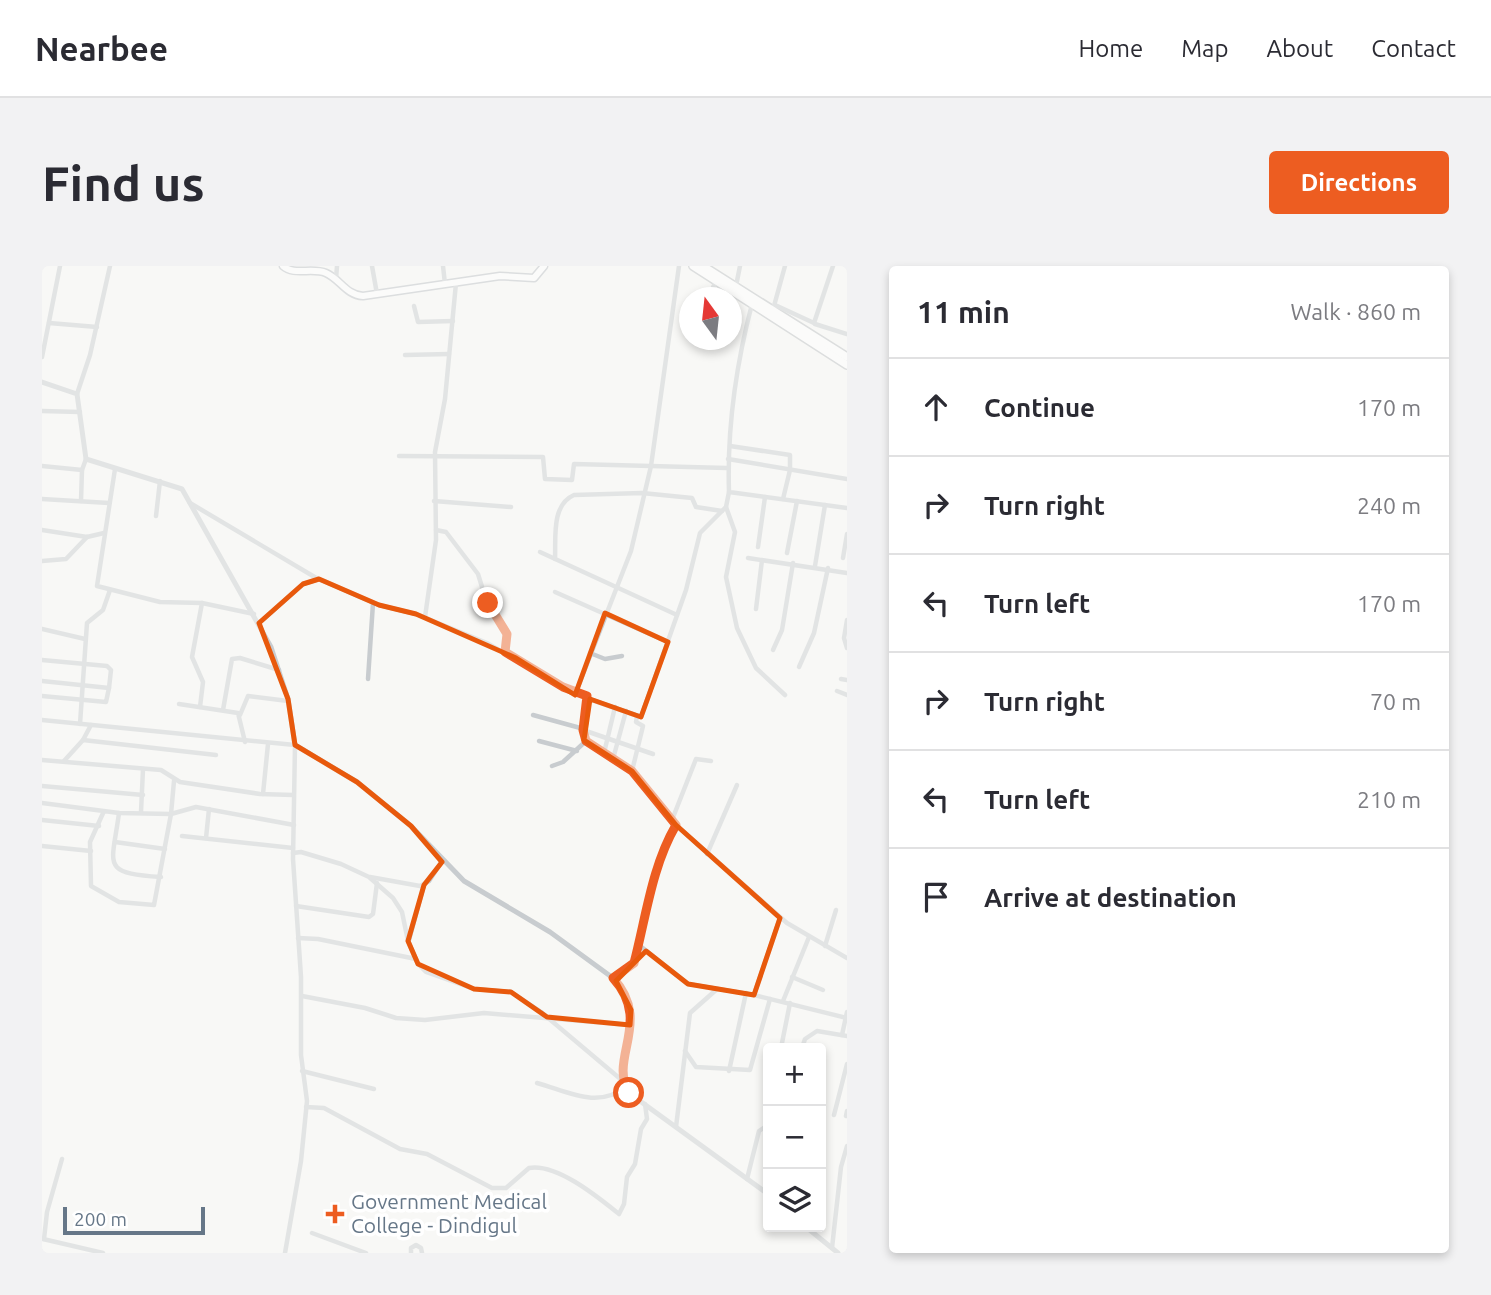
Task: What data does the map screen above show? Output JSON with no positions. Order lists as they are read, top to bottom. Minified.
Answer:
{"places":{"health":["Government Medical College - Dindigul"]},"scale_bar":"200 m","north":"top","page":{"header":"Nearbee","nav":["Home","Map","About","Contact"],"buttons":"Directions","title":"Find us","heading":["11 min","Walk · 860 m"],"list":[["Continue","170 m"],["Turn right","240 m"],["Turn left","170 m"],["Turn right","70 m"],["Turn left","210 m"],"Arrive at destination"],"map_buttons":["+","−"],"scale":"200 m"}}
